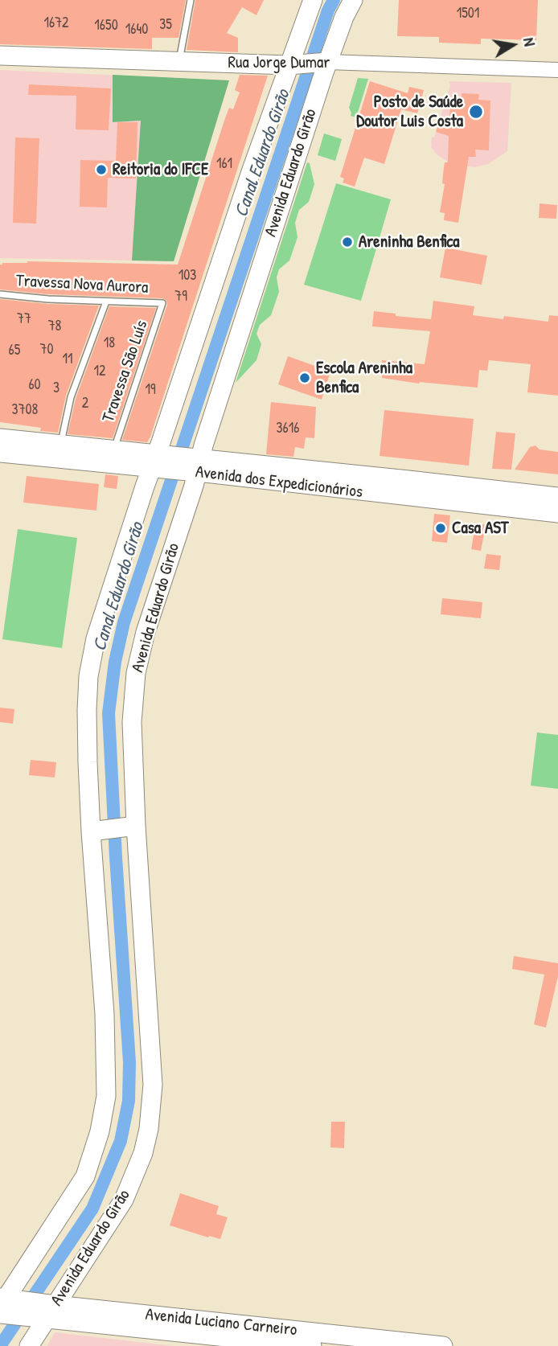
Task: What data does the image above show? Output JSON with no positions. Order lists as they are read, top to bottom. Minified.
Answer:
{"streets":{"main road":["Rua Jorge Dumar","Avenida Eduardo Girão","Avenida dos Expedicionários","Avenida Luciano Carneiro"],"lane":["Travessa Nova Aurora","Travessa São Luís"]},"crossings":[["Rua Jorge Dumar","Avenida Eduardo Girão"],["Avenida Eduardo Girão","Avenida dos Expedicionários"],["Avenida Eduardo Girão","Avenida Luciano Carneiro"],["Travessa Nova Aurora","Travessa São Luís"],["Travessa São Luís","Avenida dos Expedicionários"]],"water":["Canal Eduardo Girão"],"places":["Posto de Saúde Doutor Luis Costa","Reitoria do IFCE","Areninha Benfica","Escola Areninha Benfica","Casa AST"],"house_numbers":["1501","1672","35","1650","1640","161","103","79","77","78","18","70","65","11","12","60","3","19","2","3708","3616"],"north":"right"}
